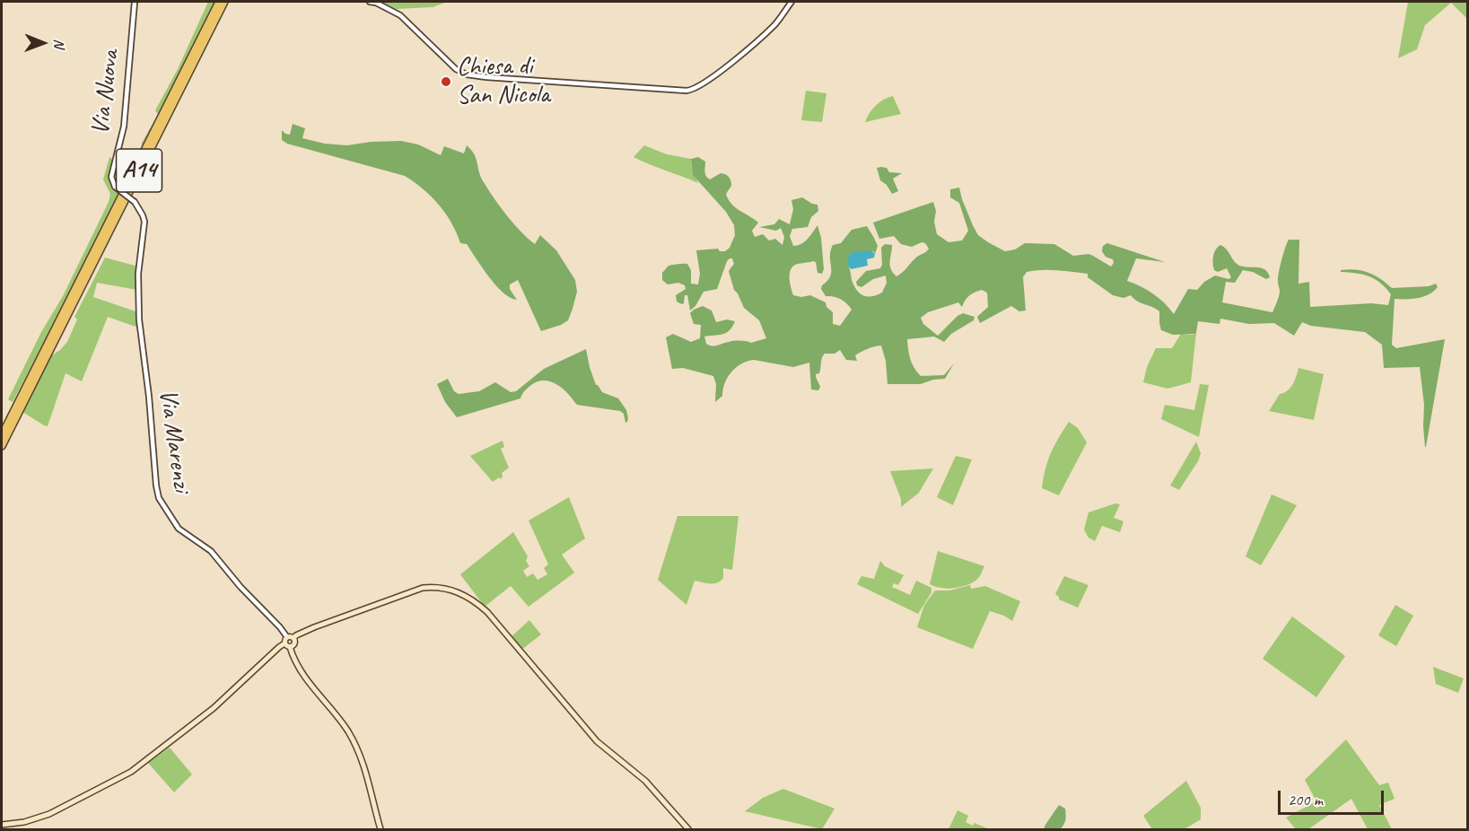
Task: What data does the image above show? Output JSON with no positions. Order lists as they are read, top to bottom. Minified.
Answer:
{"streets":{"highway":["A14"],"street":["Via Nuova","Via Marenzi"]},"crossings":[["Via Nuova","Via Marenzi"]],"places":["Chiesa di San Nicola"],"scale_bar":"200 m","north":"right"}
